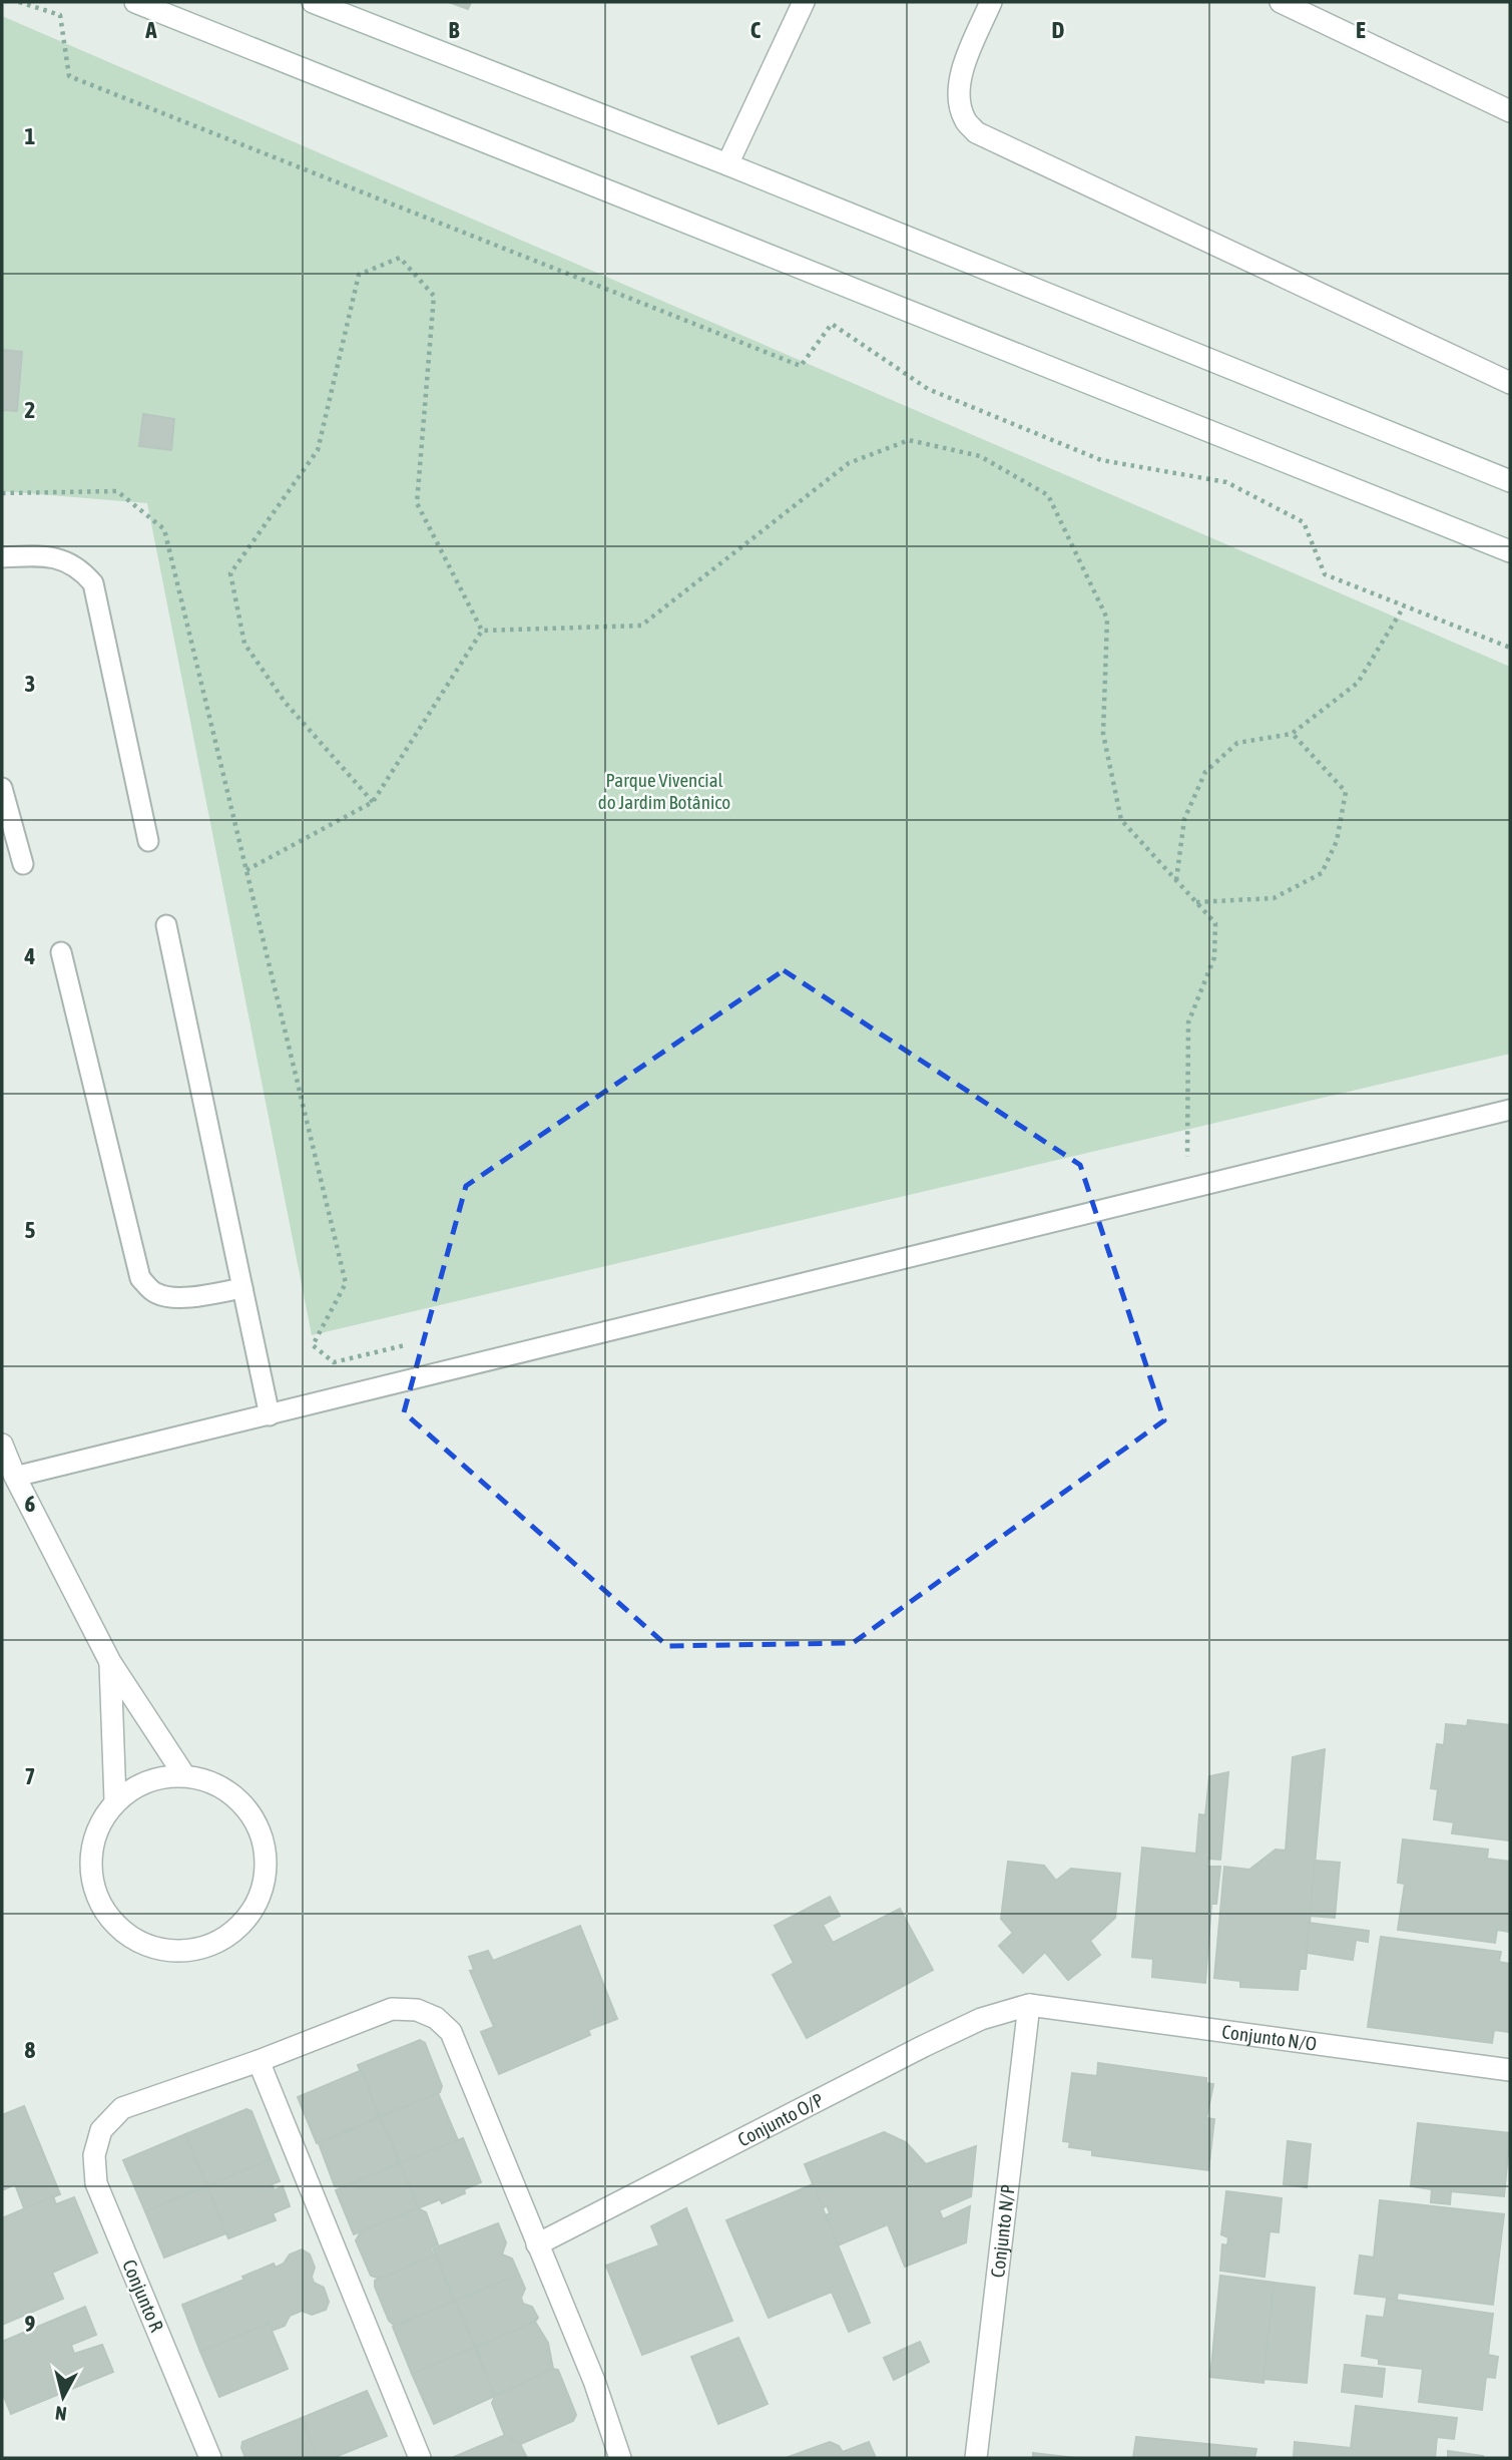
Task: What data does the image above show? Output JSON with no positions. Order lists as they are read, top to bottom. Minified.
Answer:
{"streets":{"street":["Conjunto N/O","Conjunto O/P","Conjunto N/P","Conjunto R"]},"crossings":[["Conjunto N/O","Conjunto O/P"],["Conjunto N/O","Conjunto N/P"],["Conjunto O/P","Conjunto N/P"]],"parks":["Parque Vivencial do Jardim Botânico"],"north":"bottom","grid":{"columns":["A","B","C","D","E"],"rows":["1","2","3","4","5","6","7","8","9"]}}
